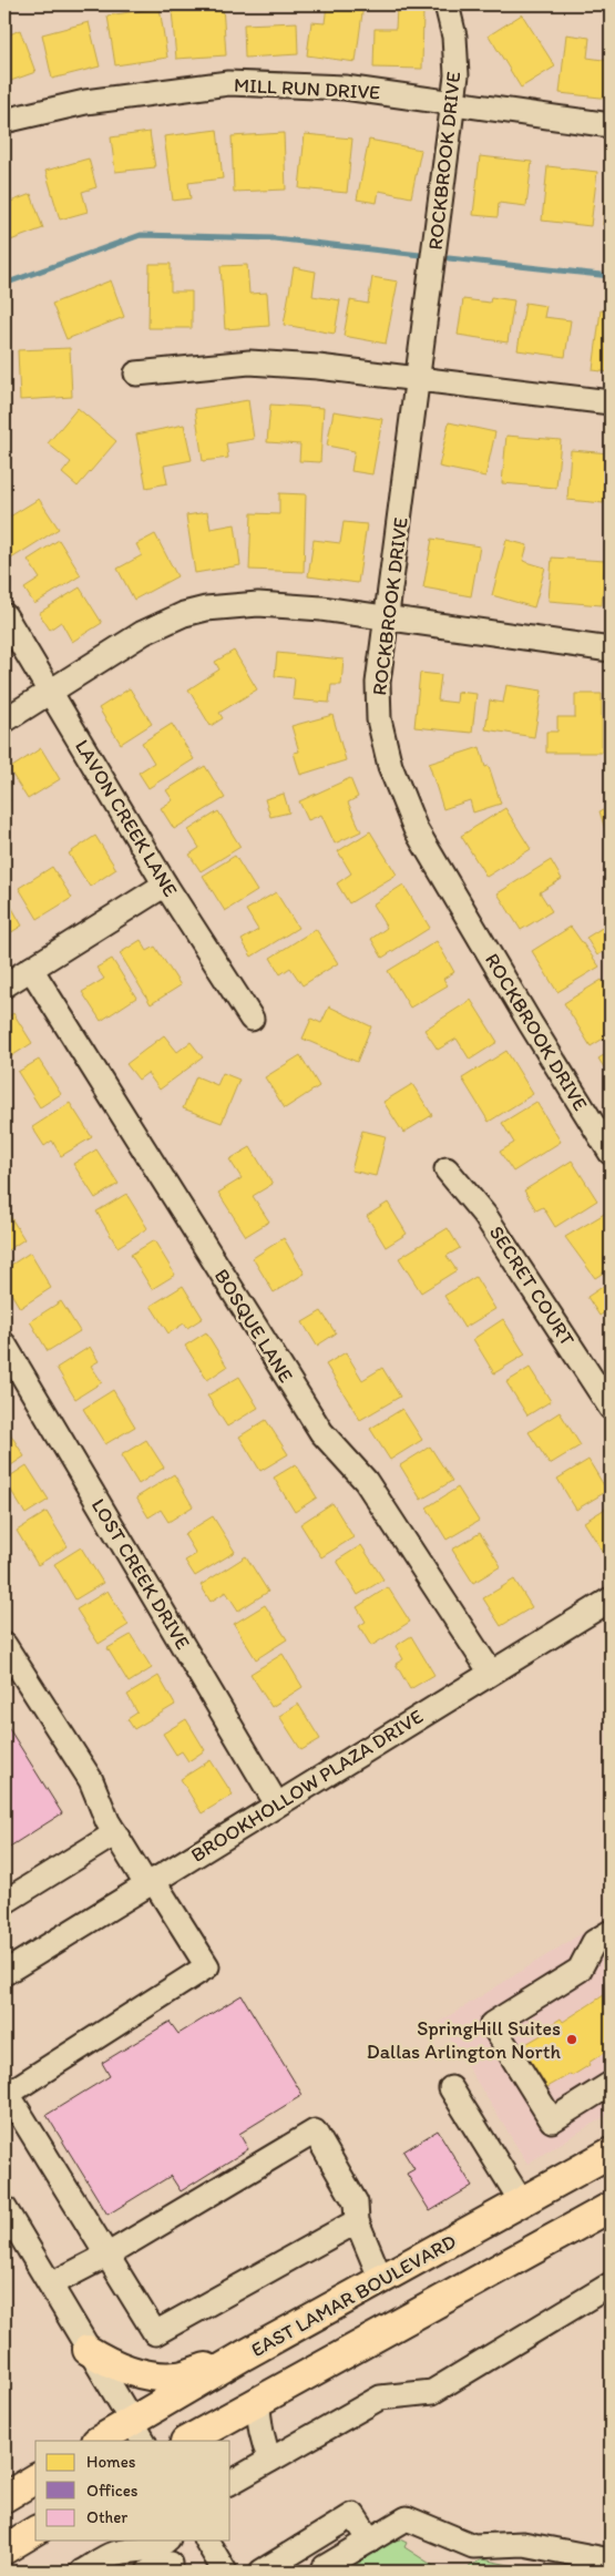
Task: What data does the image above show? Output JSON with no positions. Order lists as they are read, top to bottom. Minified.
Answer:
{"streets":{"main road":["EAST LAMAR BOULEVARD"],"street":["MILL RUN DRIVE","ROCKBROOK DRIVE","LAVON CREEK LANE","SECRET COURT","BOSQUE LANE","LOST CREEK DRIVE","BROOKHOLLOW PLAZA DRIVE"]},"crossings":[["MILL RUN DRIVE","ROCKBROOK DRIVE"],["BOSQUE LANE","BROOKHOLLOW PLAZA DRIVE"],["LOST CREEK DRIVE","BROOKHOLLOW PLAZA DRIVE"]],"places":["SpringHill Suites Dallas Arlington North"],"legend":["Homes","Offices","Other"]}
